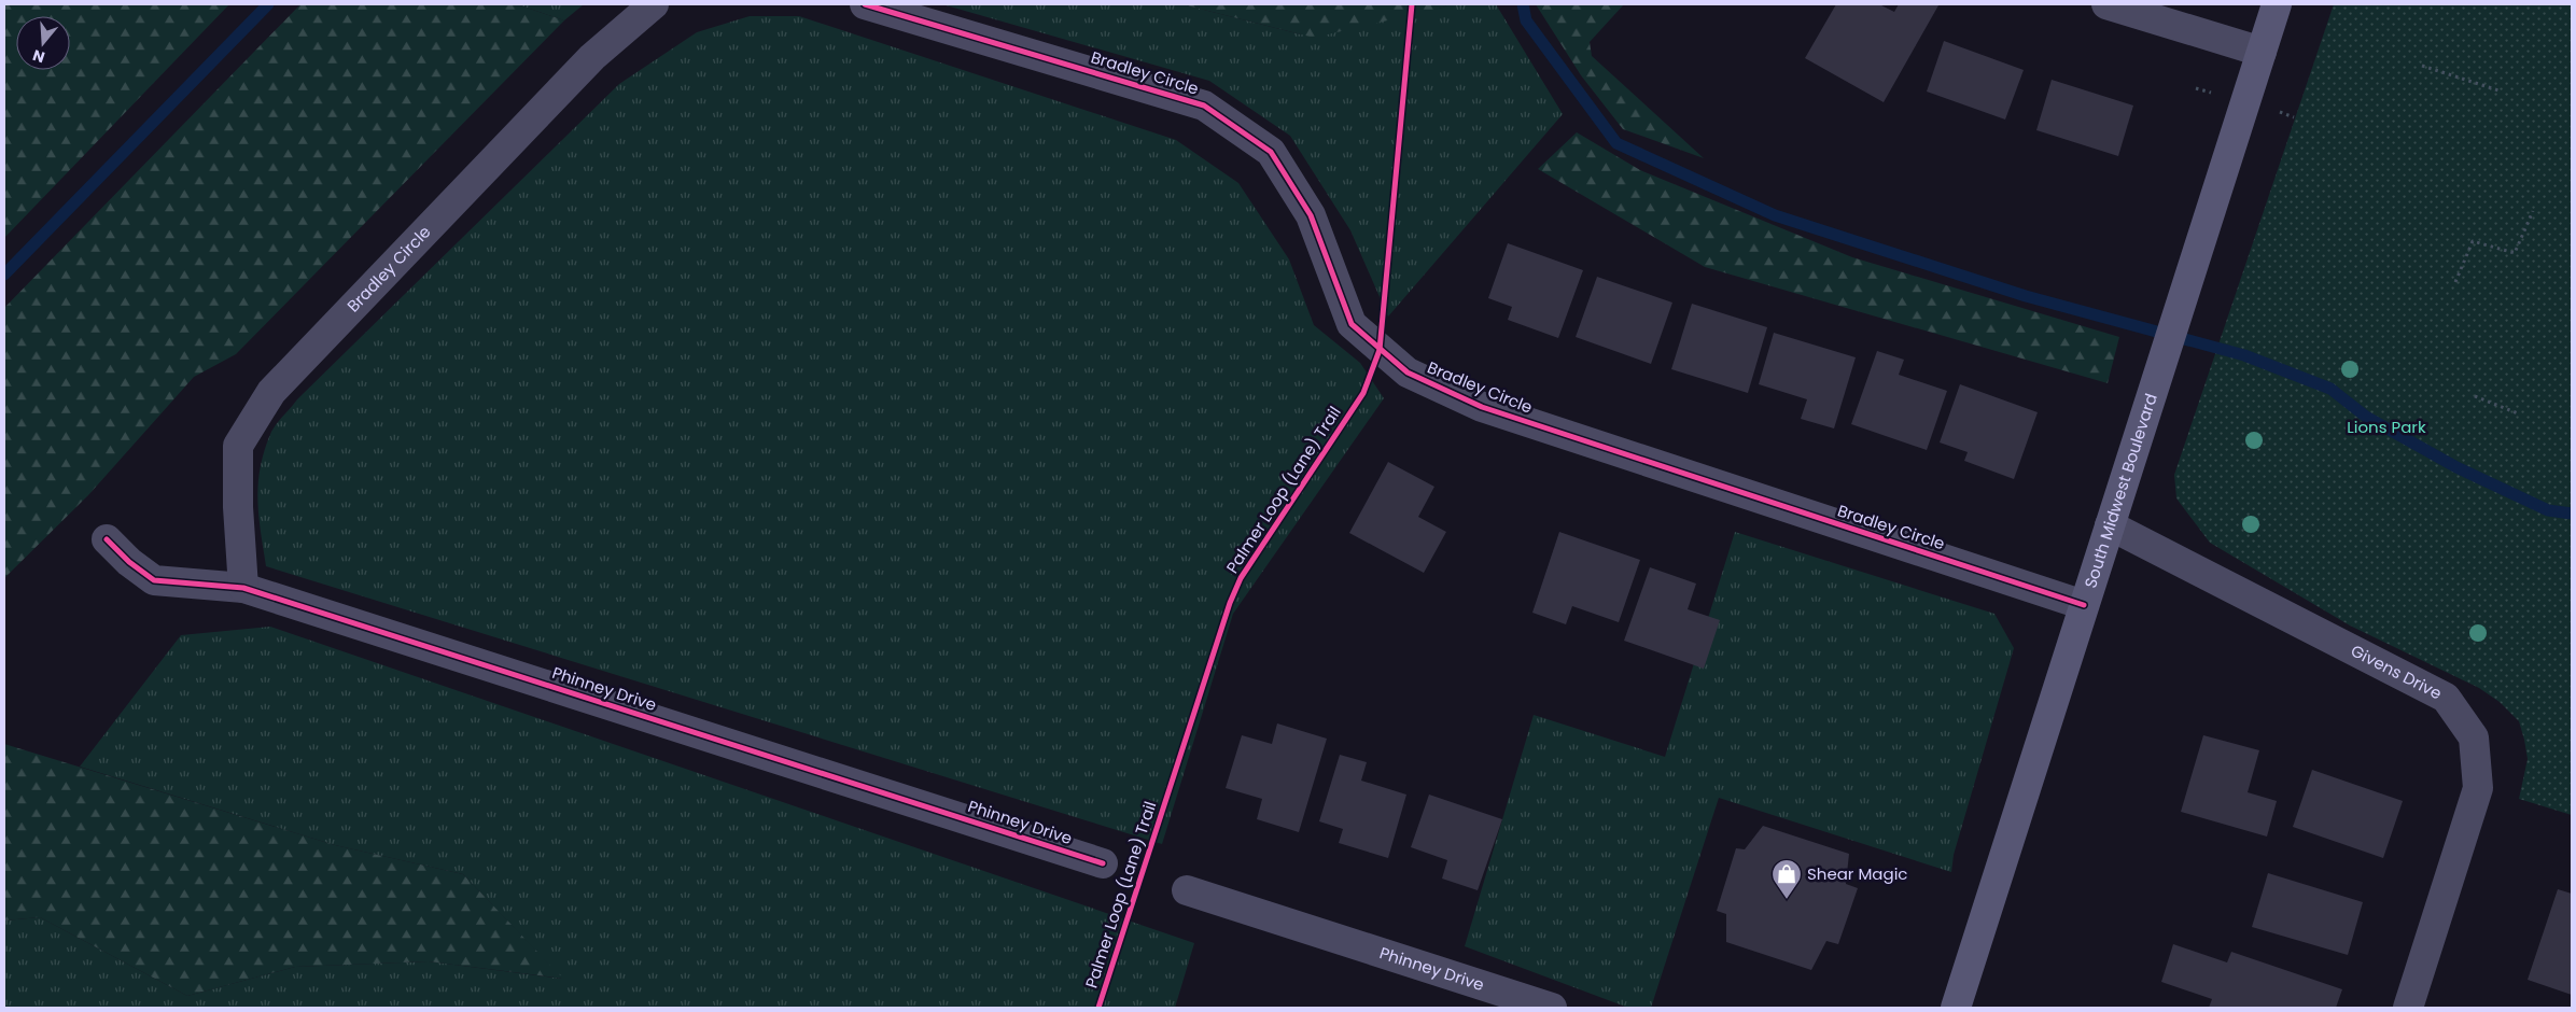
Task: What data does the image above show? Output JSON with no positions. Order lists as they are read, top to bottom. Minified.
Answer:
{"streets":{"main road":["South Midwest Boulevard"],"street":["Bradley Circle","Givens Drive","Phinney Drive"],"cycle path":["Palmer Loop (Lane) Trail"]},"crossings":[["Bradley Circle","South Midwest Boulevard"],["Bradley Circle","Phinney Drive"],["South Midwest Boulevard","Givens Drive"]],"parks":["Lions Park"],"places":{"shop":["Shear Magic"]},"north":"bottom"}
